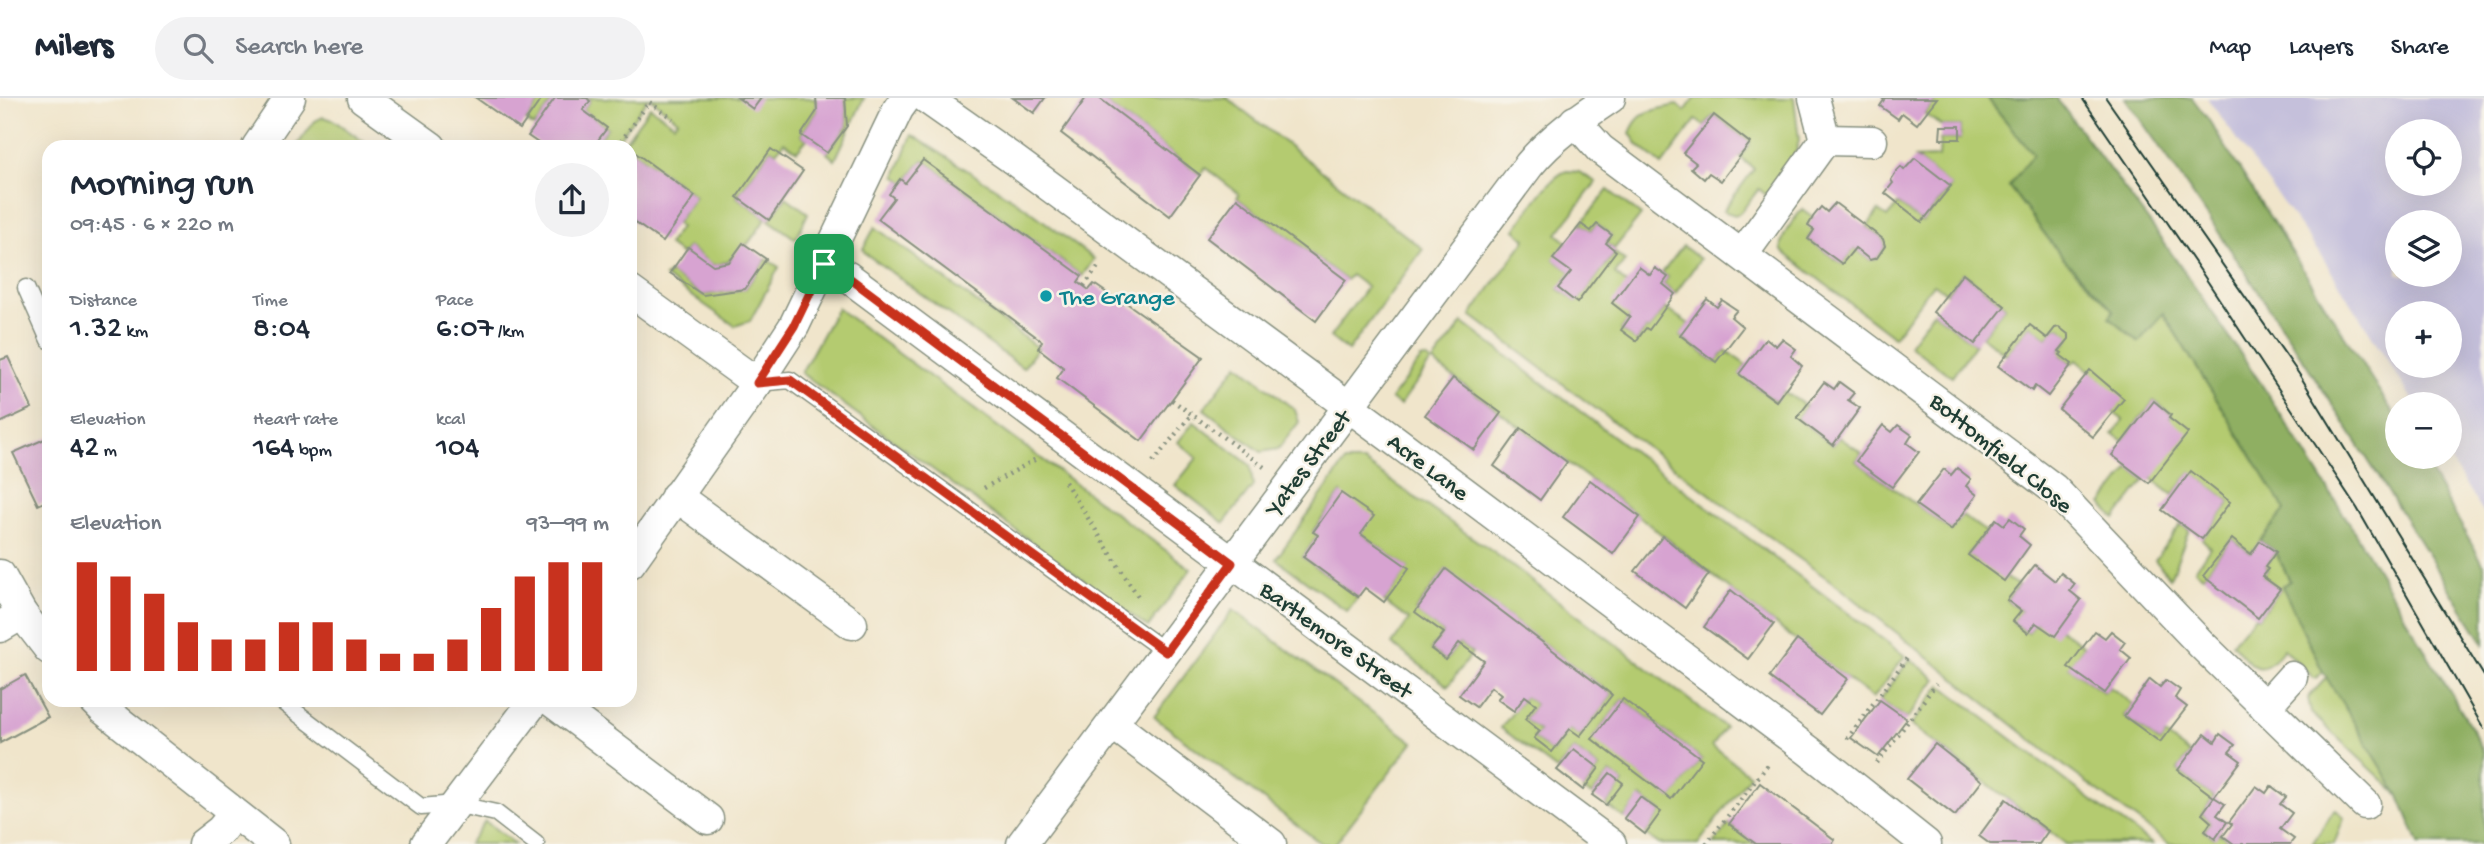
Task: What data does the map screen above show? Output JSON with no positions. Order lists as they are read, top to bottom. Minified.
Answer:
{"streets":{"street":["Bottomfield Close","Yates Street","Acre Lane","Bartlemore Street"]},"crossings":[["Bottomfield Close","Yates Street"],["Yates Street","Acre Lane"],["Yates Street","Bartlemore Street"]],"places":["The Grange"],"page":{"header":"Milers","search":"Search here","nav":["Map","Layers","Share"],"map_buttons":["+","−"],"heading":["Morning run","09:45 · 6 × 220 m"],"stats":[["Distance","1.32 km"],["Time","8:04"],["Pace","6:07 /km"],["Elevation","42 m"],["Heart rate","164 bpm"],["kcal","104"]],"chart":["Elevation","93–99 m"]}}
